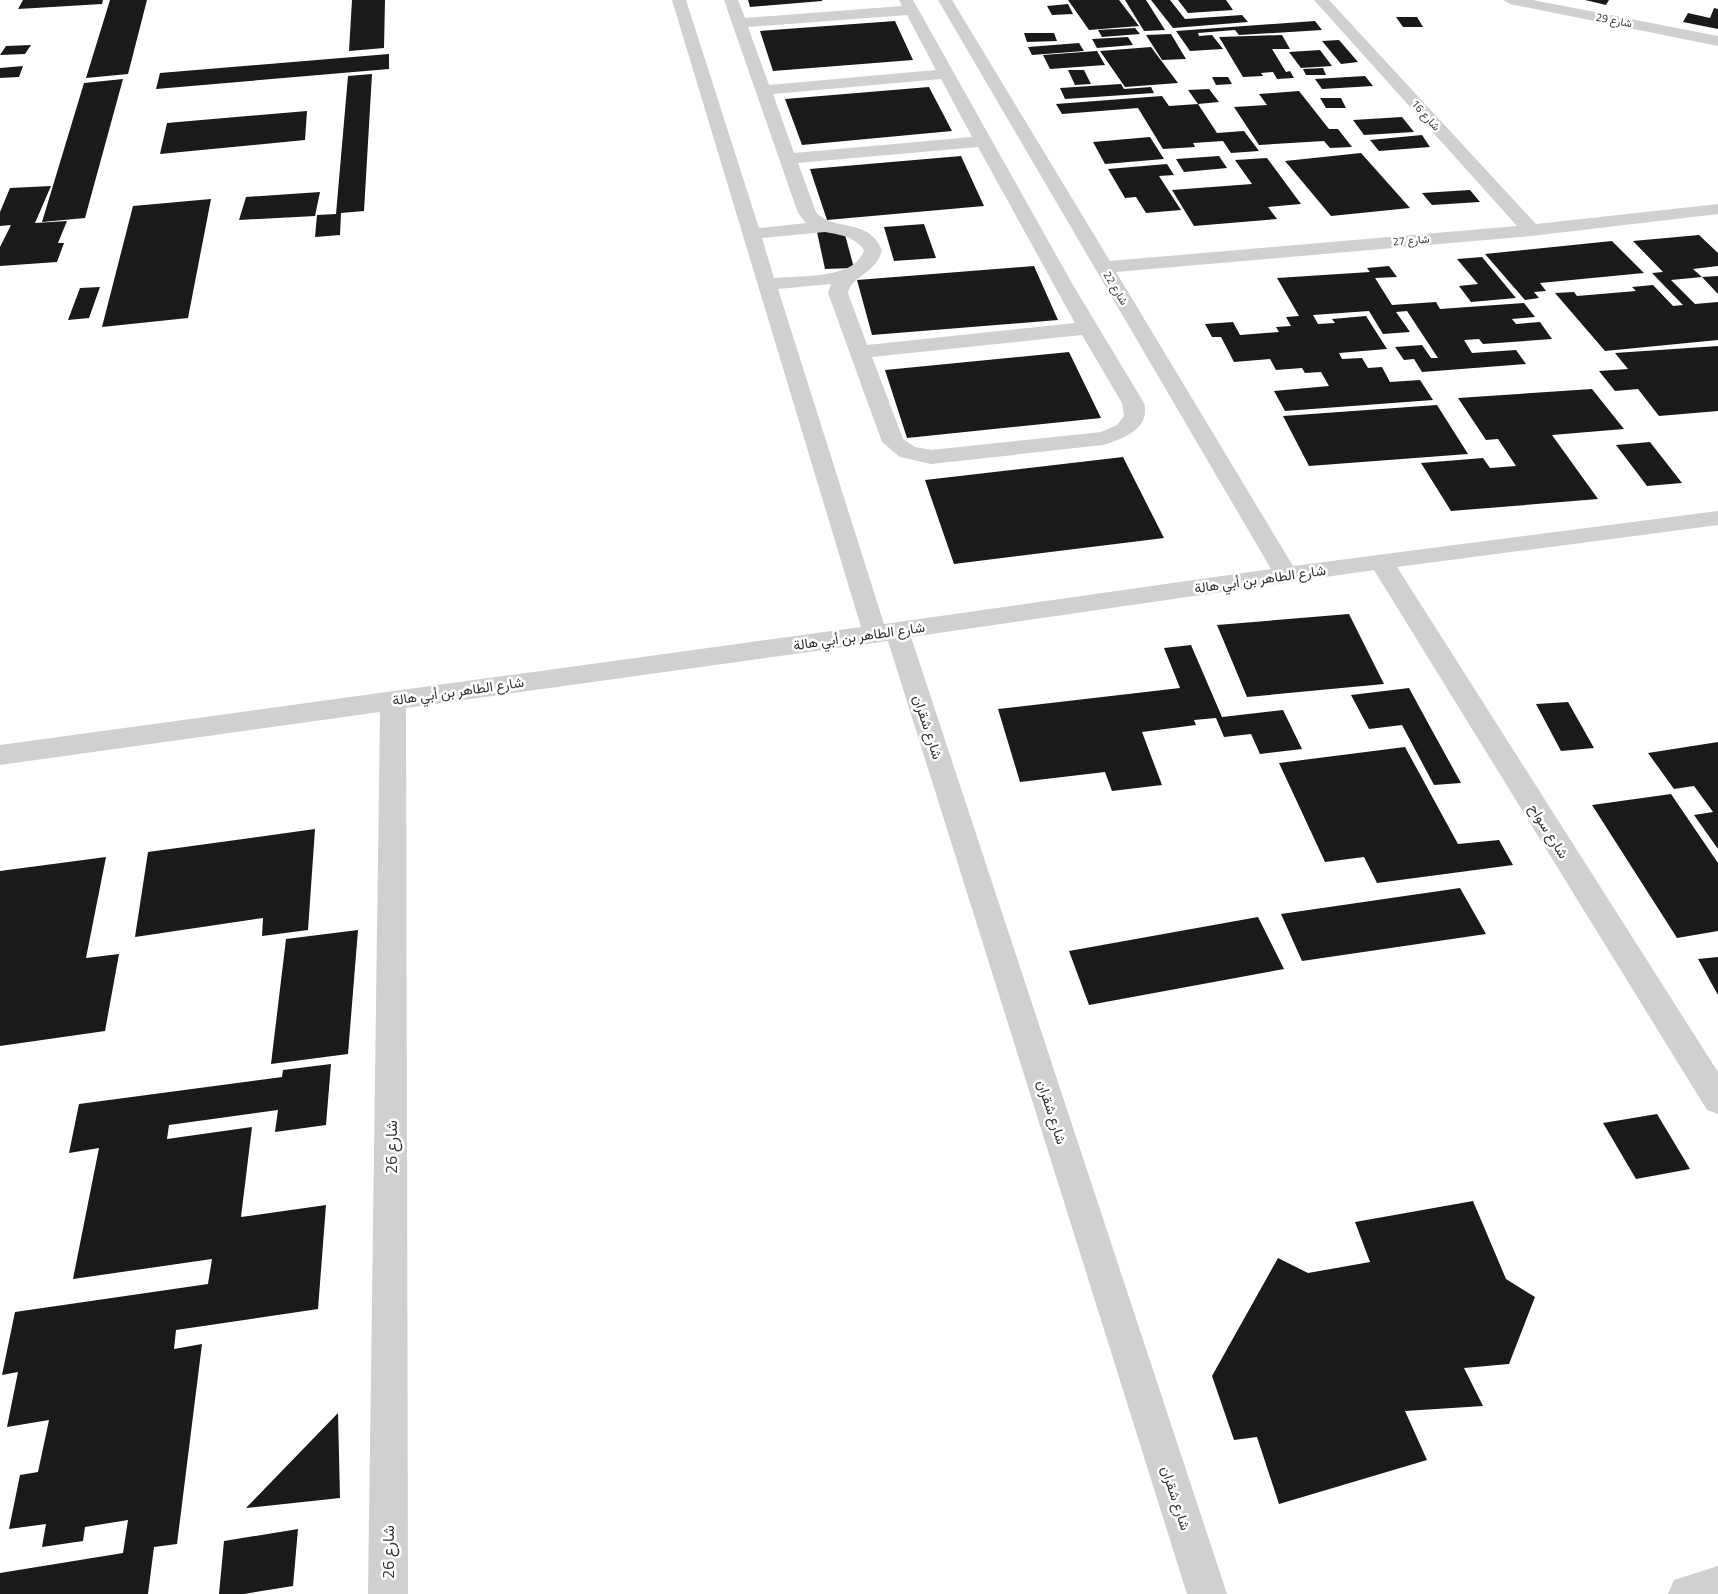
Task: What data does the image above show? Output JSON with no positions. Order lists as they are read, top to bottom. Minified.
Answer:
{"streets":{"street":["شارع 29","شارع 16","شارع 27","شارع 22","شارع الطاهر بن أبي هالة","شارع شقران","شارع سواح","شارع 26"]},"crossings":[["شارع 16","شارع 27"],["شارع 27","شارع 22"],["شارع 22","شارع الطاهر بن أبي هالة"],["شارع الطاهر بن أبي هالة","شارع شقران"],["شارع الطاهر بن أبي هالة","شارع سواح"],["شارع الطاهر بن أبي هالة","شارع 26"]]}
